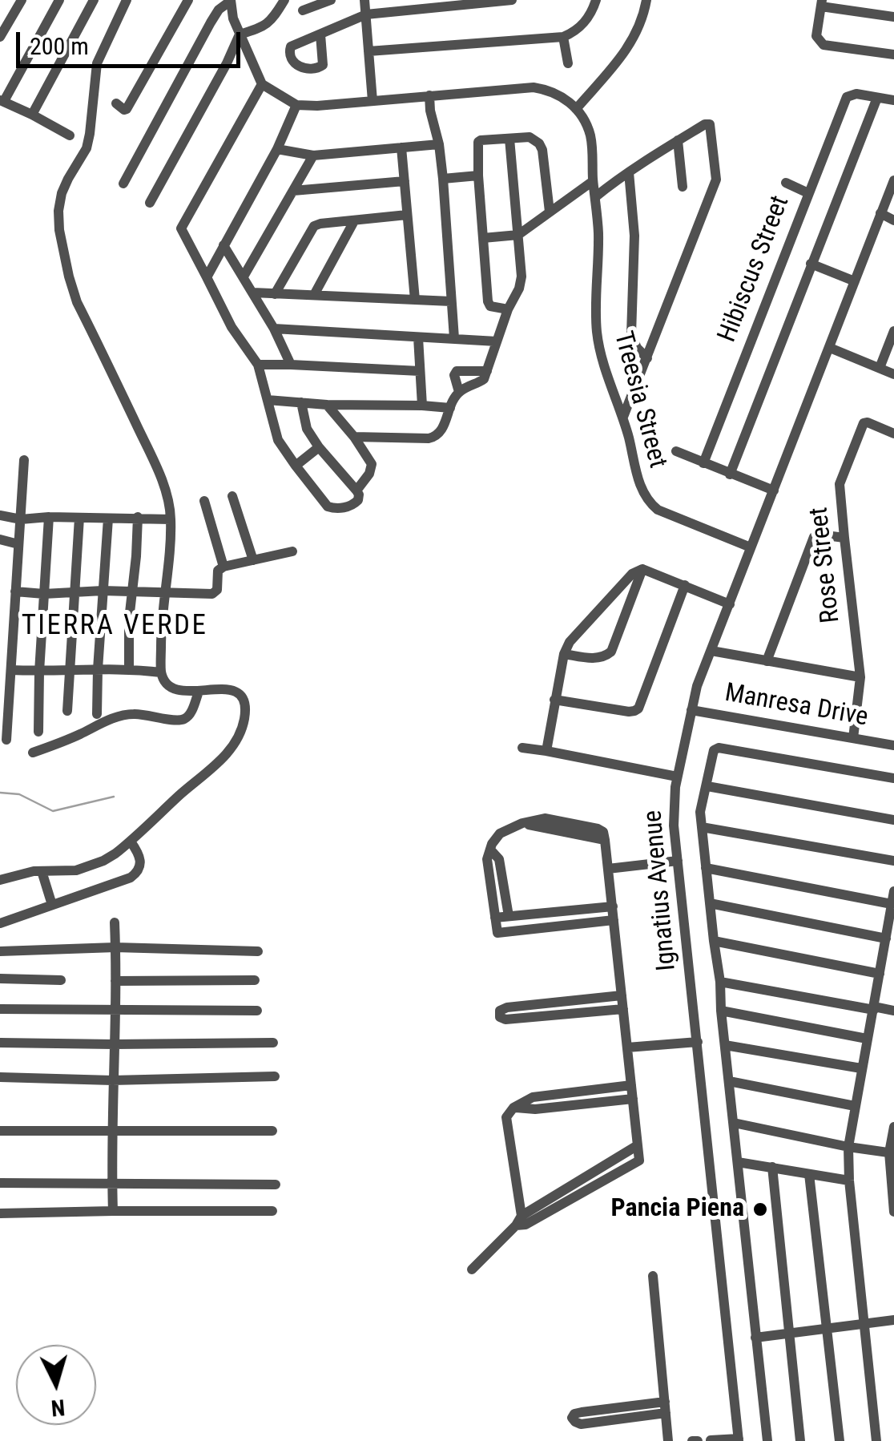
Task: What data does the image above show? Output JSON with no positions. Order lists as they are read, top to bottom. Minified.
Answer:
{"streets":{"street":["Hibiscus Street","Treesia Street","Rose Street","Manresa Drive","Ignatius Avenue"]},"crossings":[["Treesia Street","Ignatius Avenue"],["Rose Street","Manresa Drive"],["Manresa Drive","Ignatius Avenue"]],"districts":["TIERRA VERDE"],"places":["Pancia Piena"],"scale_bar":"200 m","north":"bottom"}
